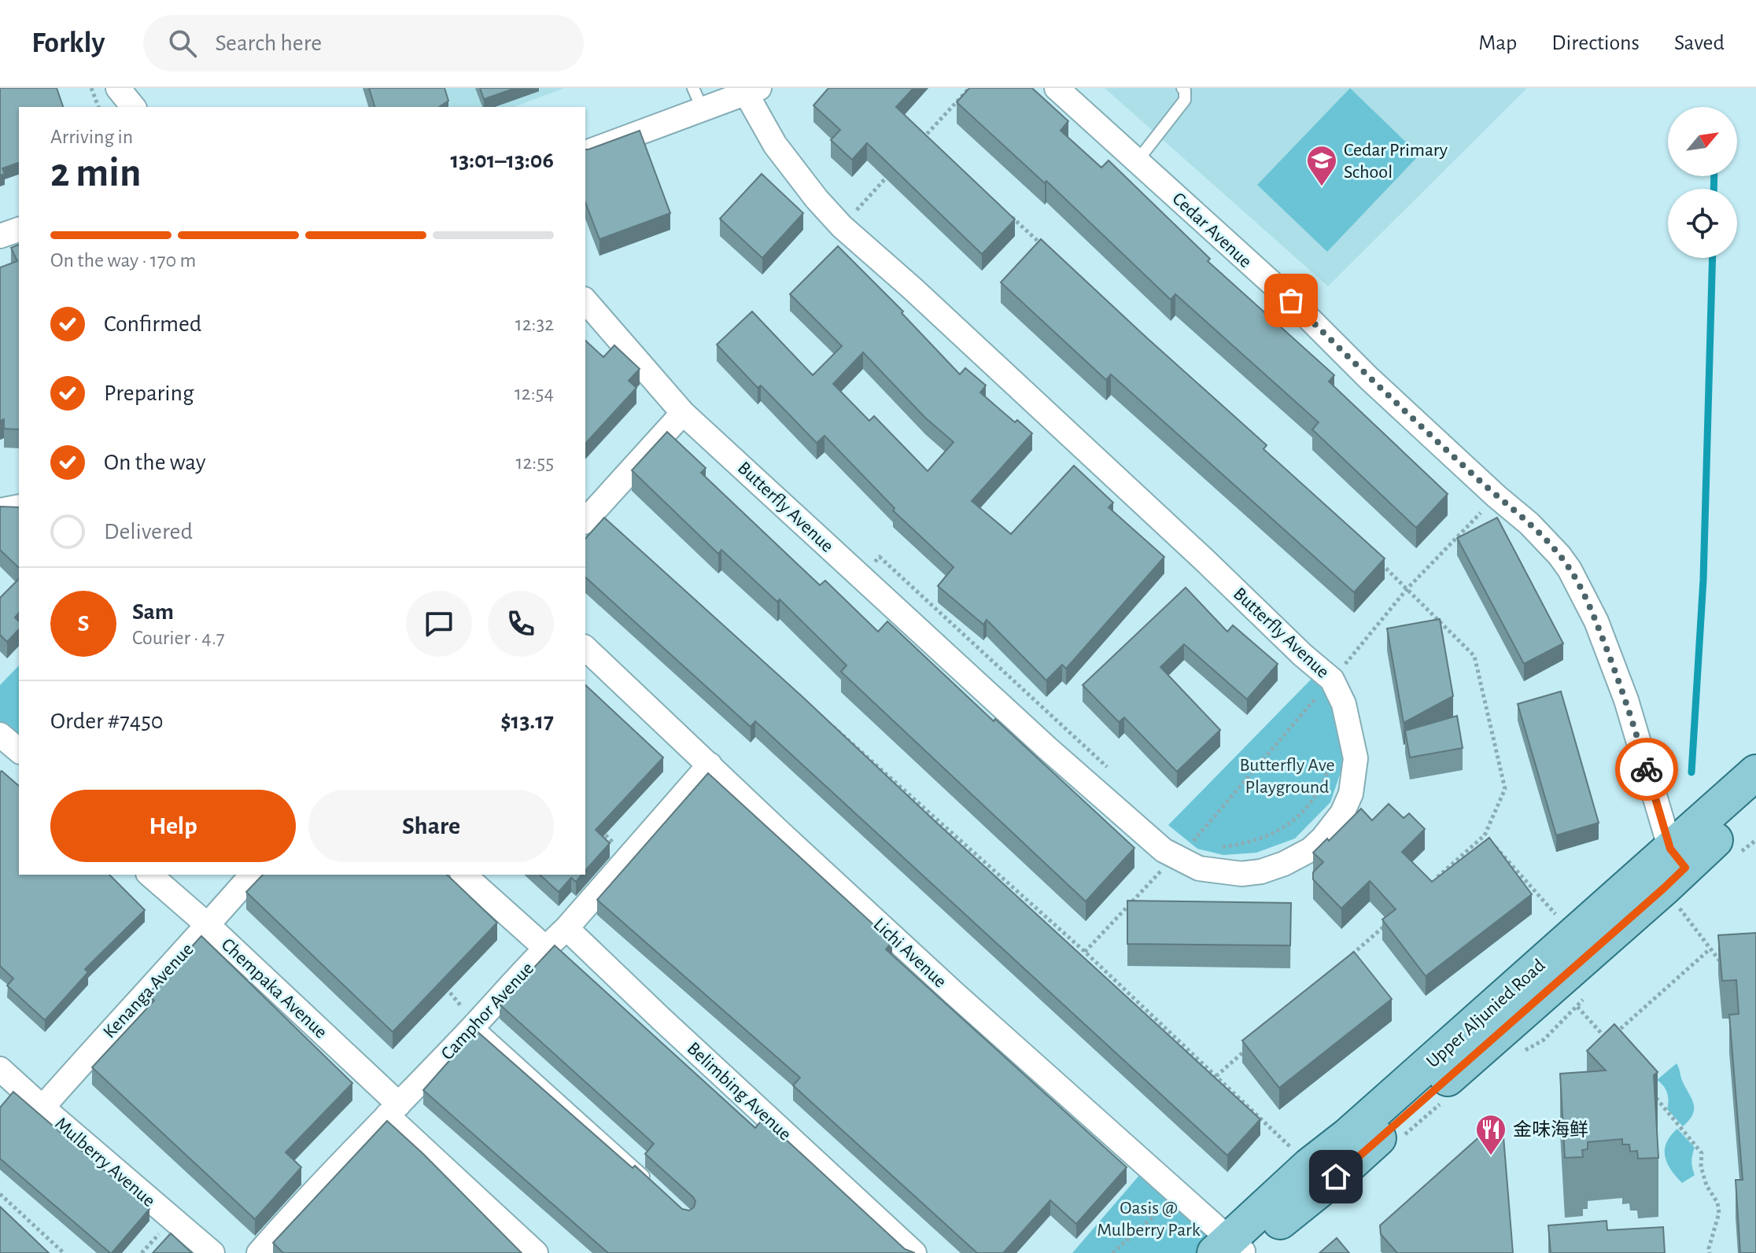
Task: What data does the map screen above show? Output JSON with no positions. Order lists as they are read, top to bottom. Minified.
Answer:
{"streets":{"main road":["Upper Aljunied Road"],"street":["Cedar Avenue","Butterfly Avenue","Lichi Avenue","Chempaka Avenue","Kenanga Avenue","Camphor Avenue","Belimbing Avenue","Mulberry Avenue"]},"crossings":[["Cedar Avenue","Upper Aljunied Road"],["Lichi Avenue","Camphor Avenue"],["Lichi Avenue","Upper Aljunied Road"],["Chempaka Avenue","Kenanga Avenue"],["Chempaka Avenue","Camphor Avenue"],["Kenanga Avenue","Mulberry Avenue"],["Camphor Avenue","Belimbing Avenue"]],"parks":["Butterfly Ave Playground","Oasis @ Mulberry Park"],"places":{"school or university":["Cedar Primary School"],"restaurant":["金味海鲜"]},"north":"top right","page":{"header":"Forkly","search":"Search here","nav":["Map","Directions","Saved"],"heading":["2 min","Arriving in","13:01–13:06"],"panel":["Sam","Courier · 4.7","Order #7450","$13.17"],"bar":"On the way · 170 m","list":[["Confirmed","12:32"],["Preparing","12:54"],["On the way","12:55"],"Delivered"],"round":"S","buttons":["Help","Share"]}}
